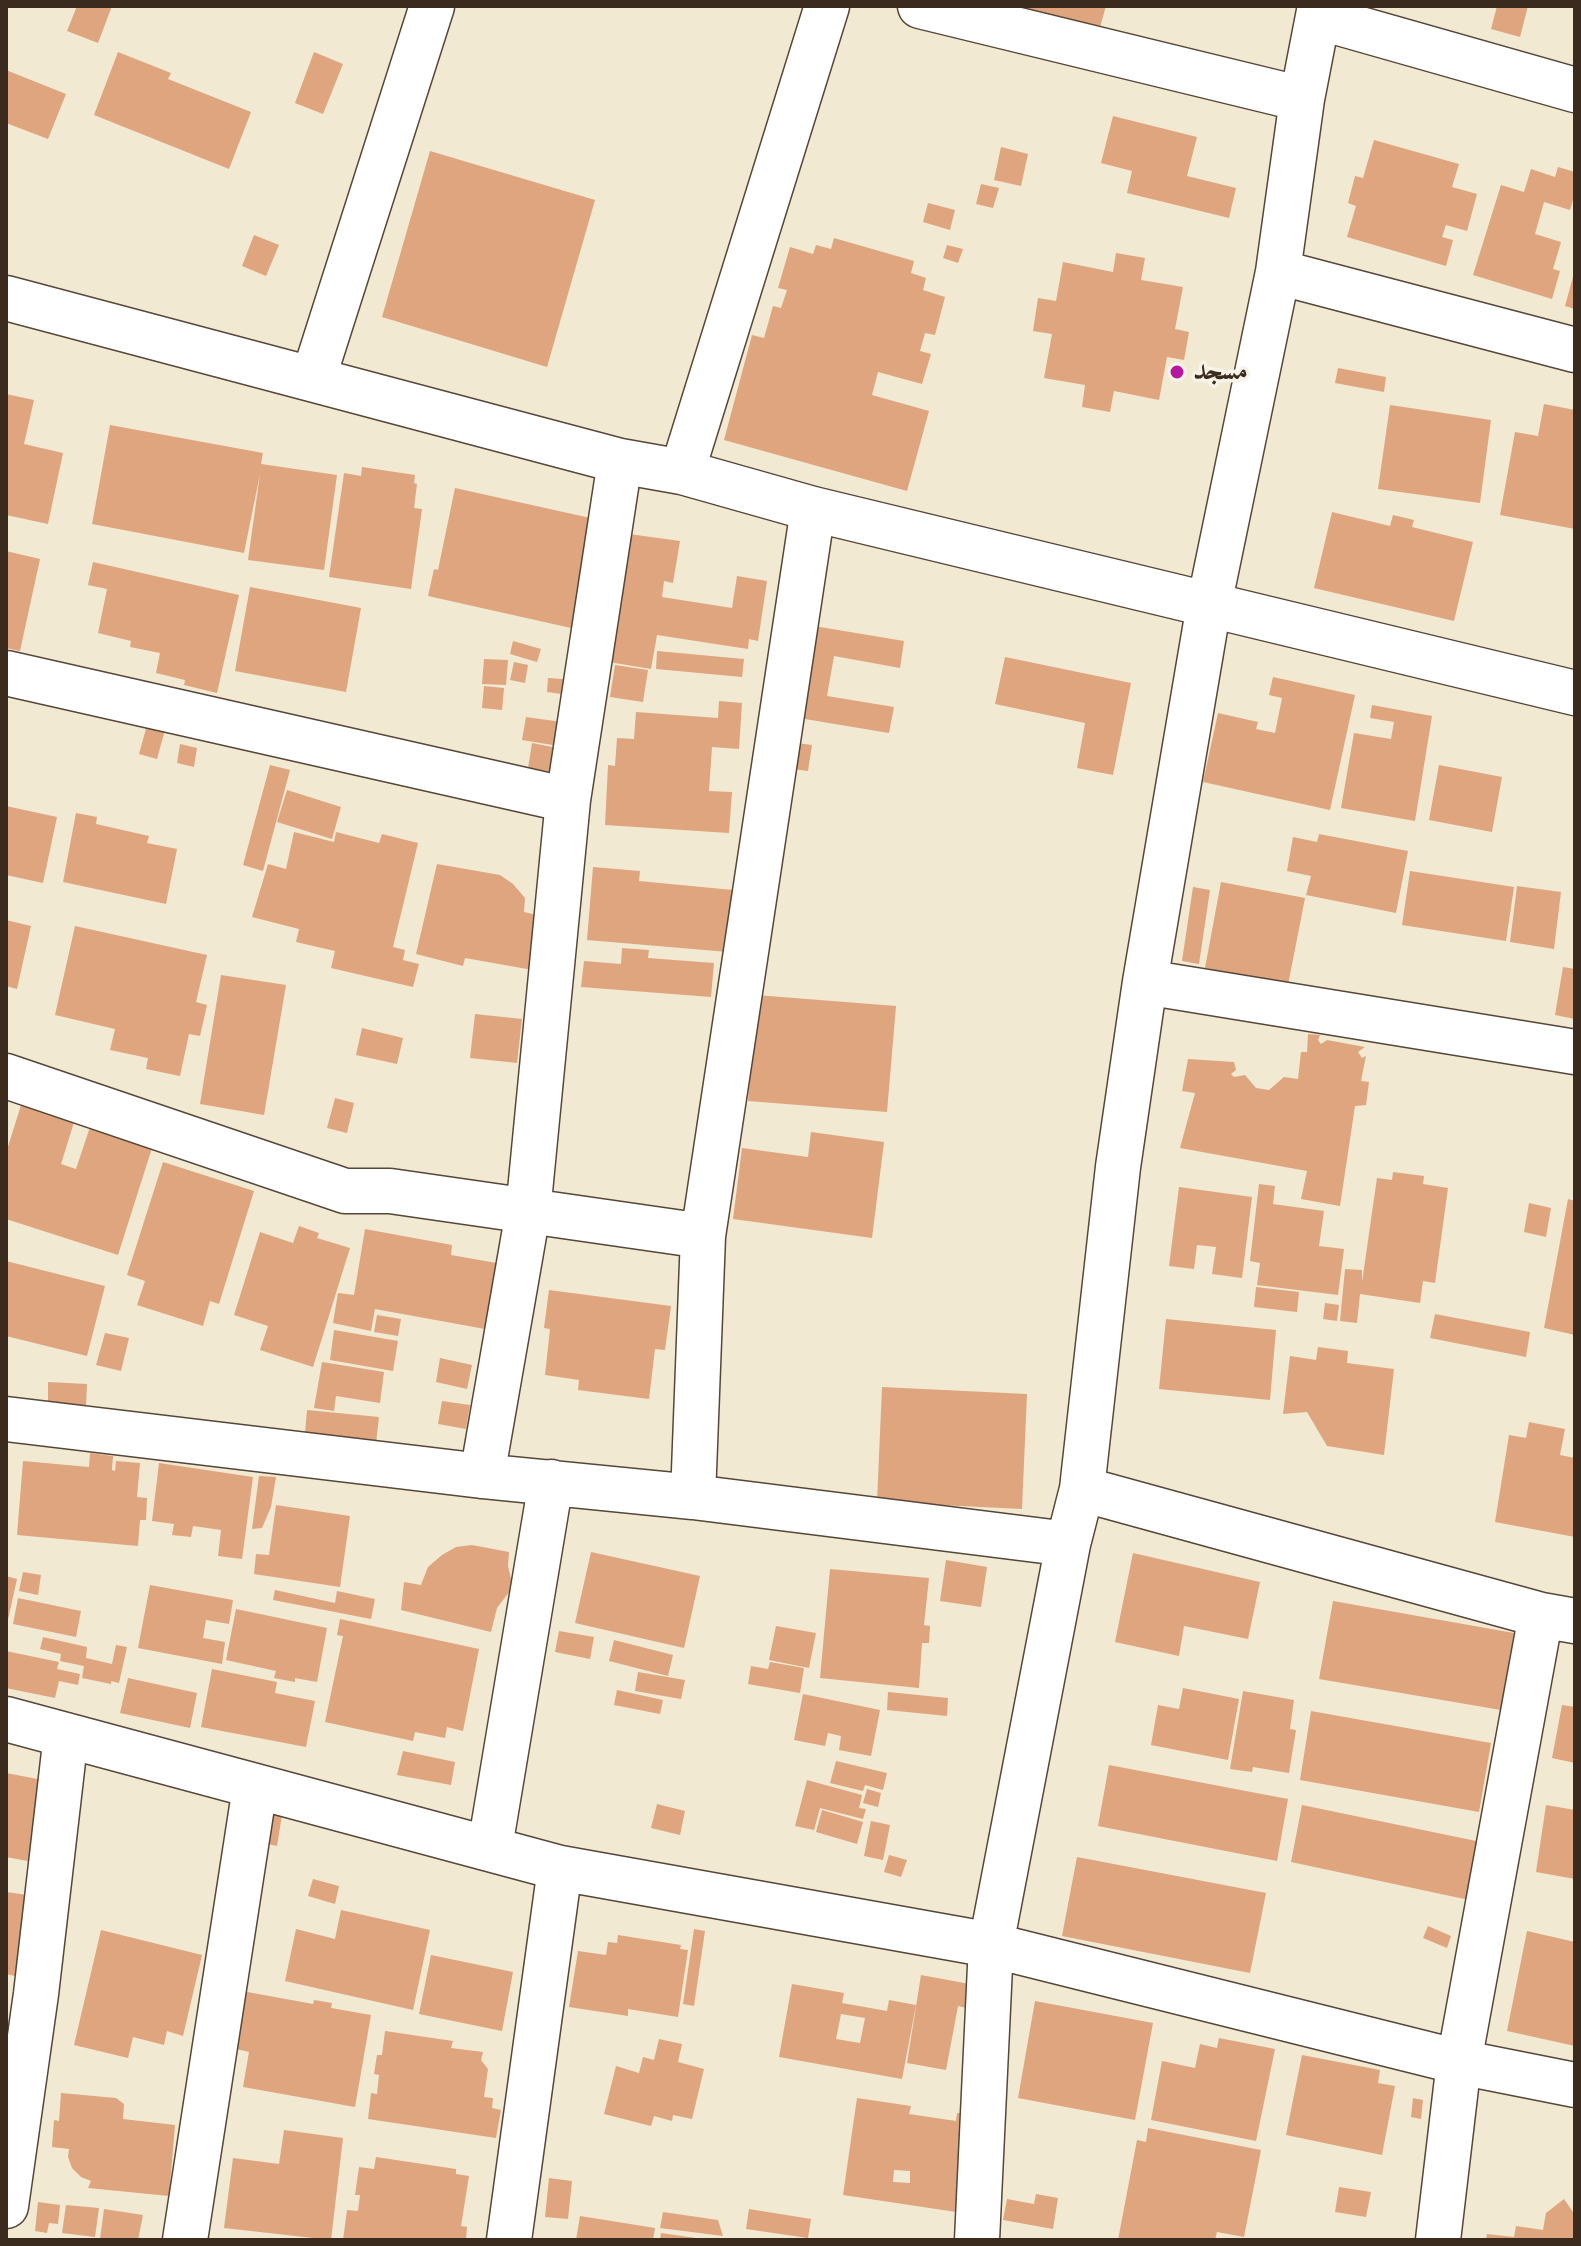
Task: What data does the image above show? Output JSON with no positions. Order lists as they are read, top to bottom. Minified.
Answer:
{"places":["مسجد"]}
